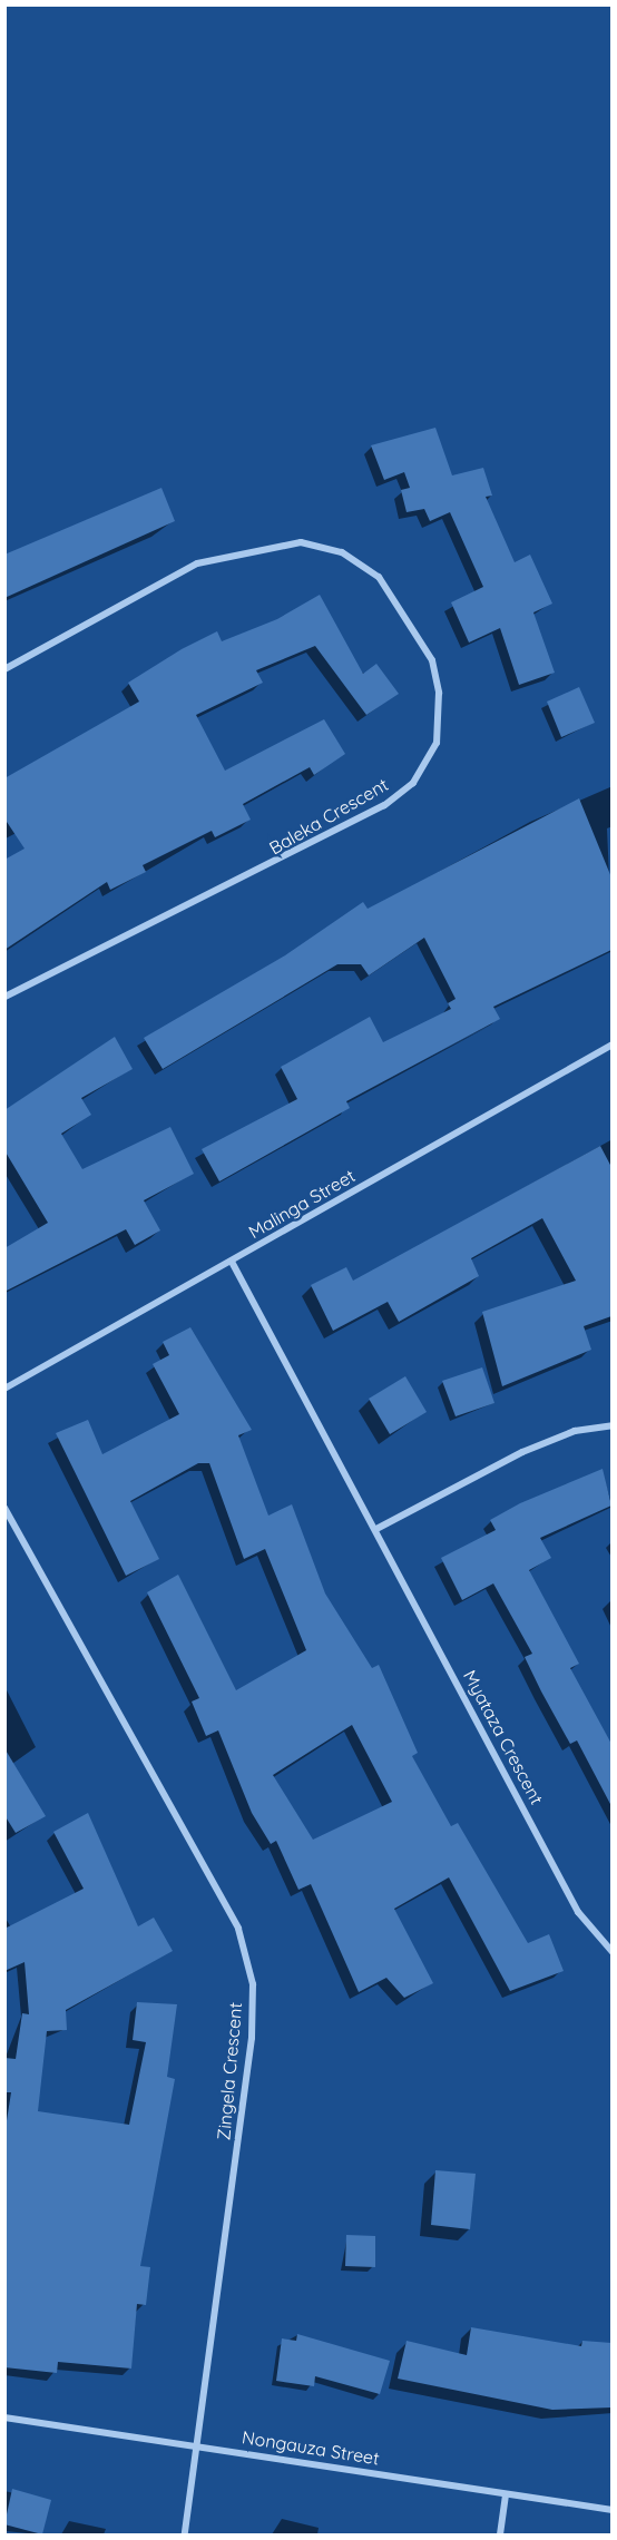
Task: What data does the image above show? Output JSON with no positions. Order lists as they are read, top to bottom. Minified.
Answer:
{"streets":{"street":["Baleka Crescent","Malinga Street","Myataza Crescent","Zingela Crescent","Nongauza Street"]},"crossings":[["Malinga Street","Myataza Crescent"],["Zingela Crescent","Nongauza Street"]]}
